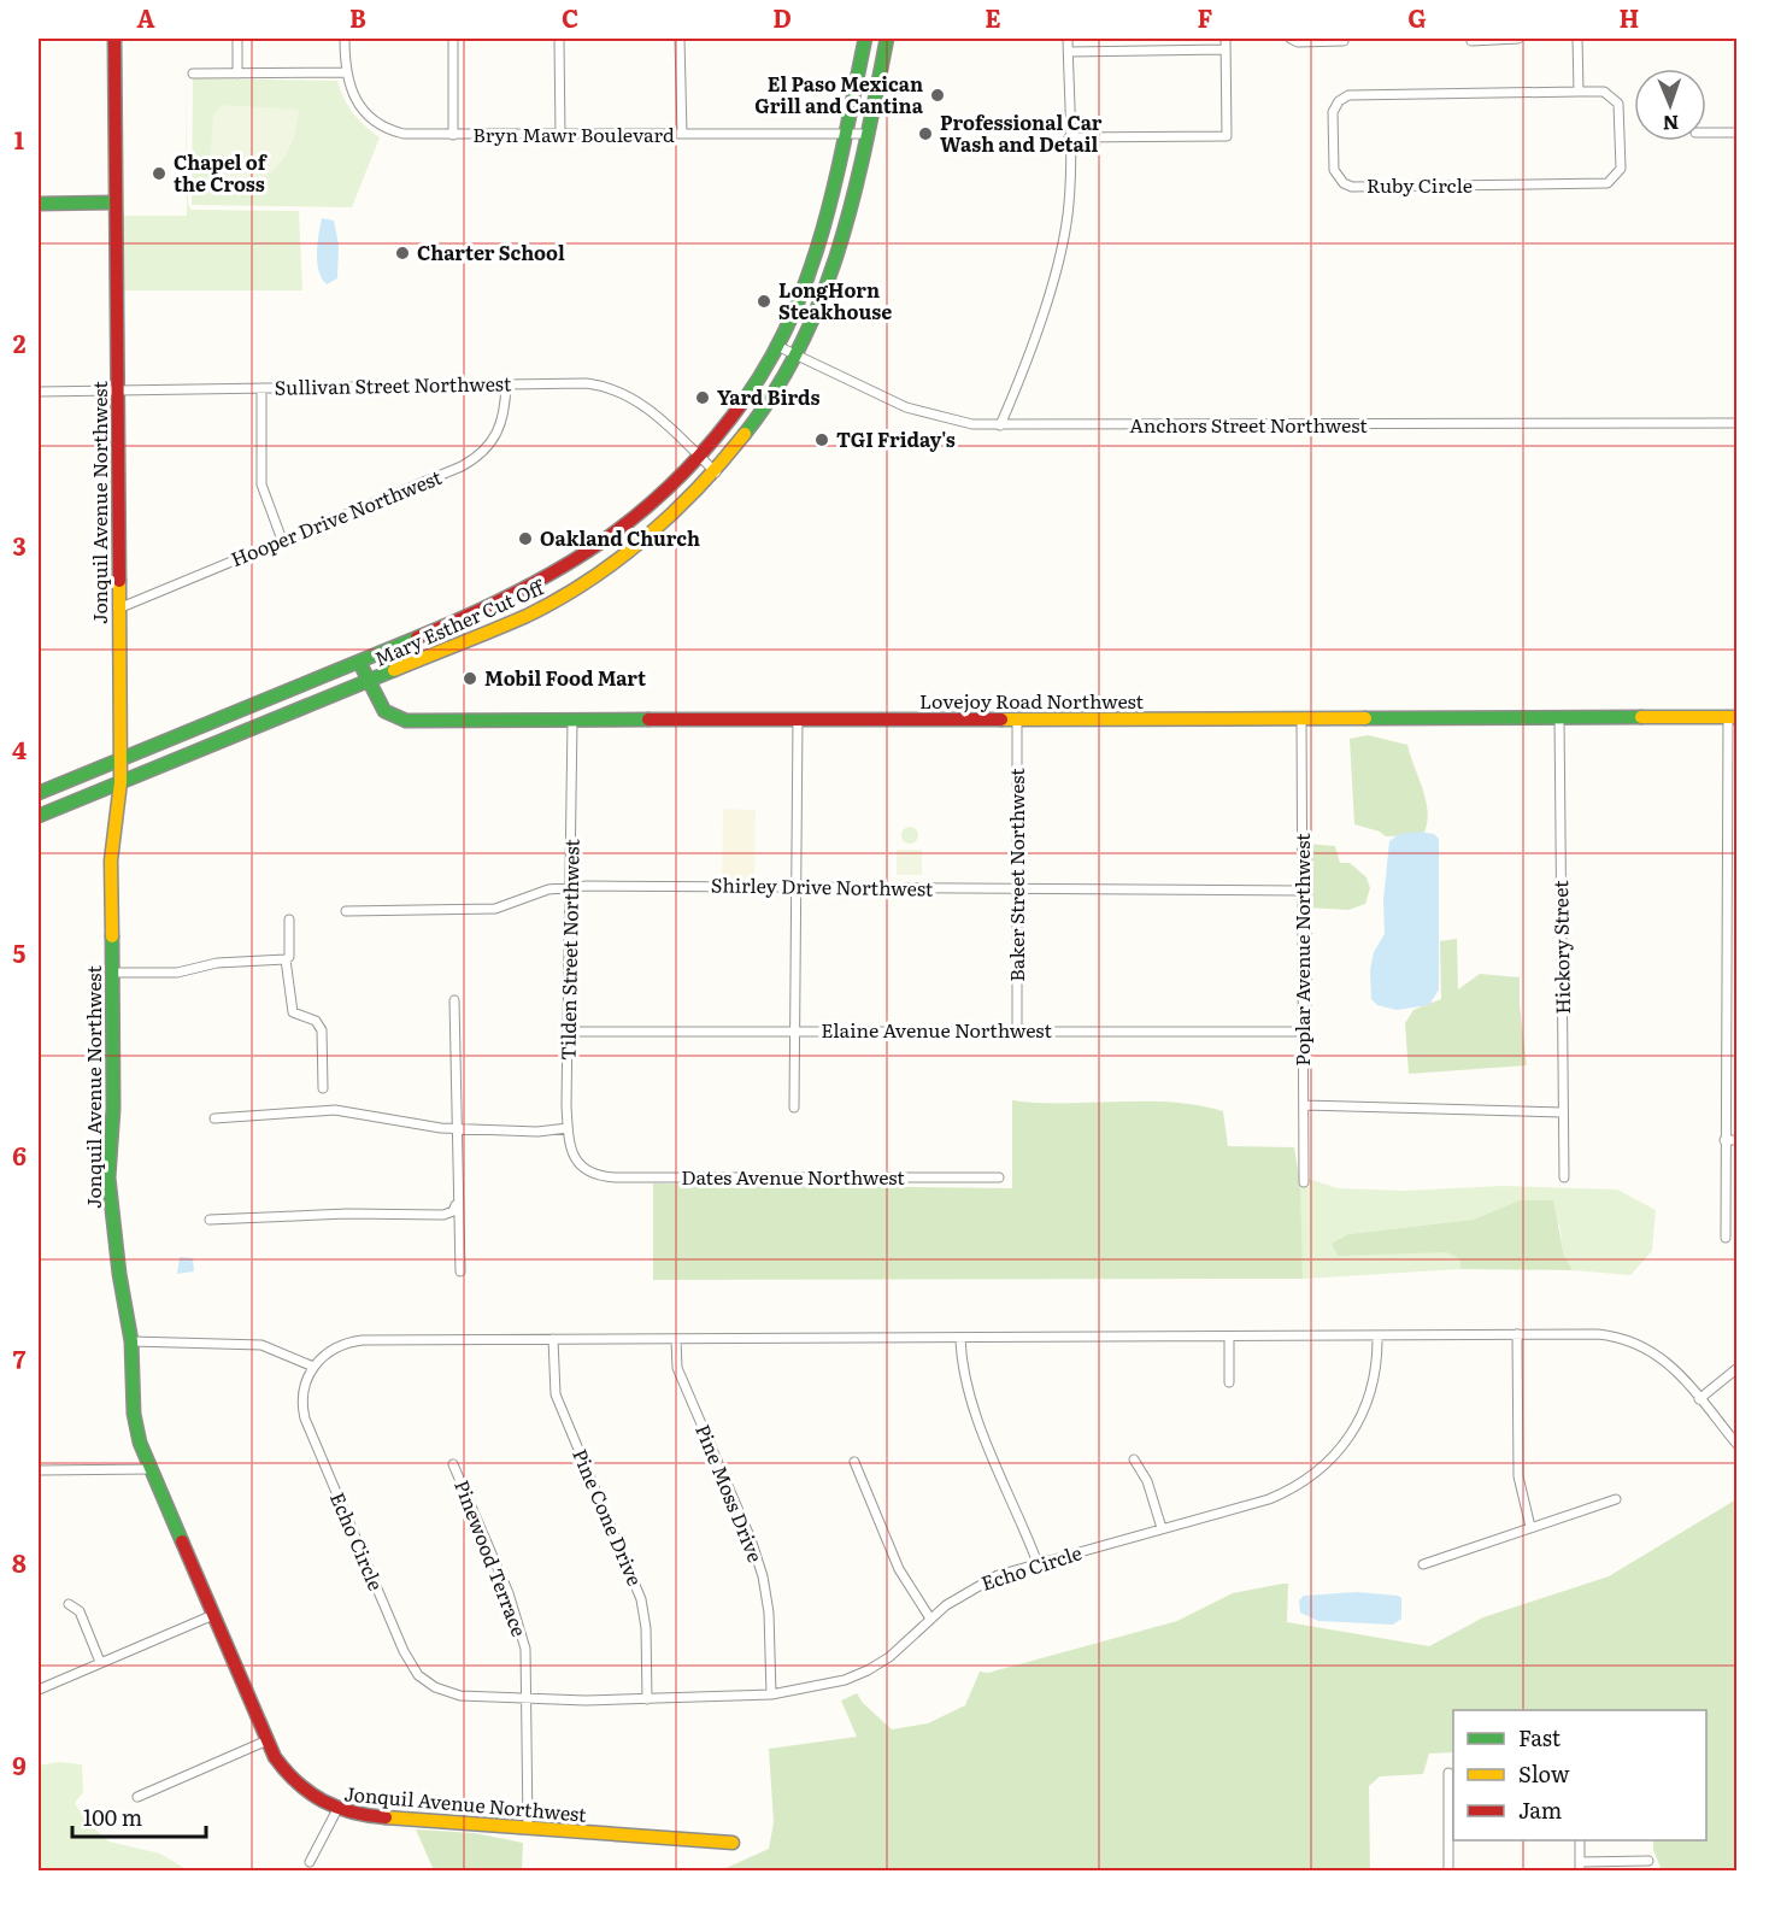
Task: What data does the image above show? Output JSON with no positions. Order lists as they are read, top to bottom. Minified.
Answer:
{"streets":{"street":["Bryn Mawr Boulevard","Ruby Circle","Sullivan Street Northwest","Anchors Street Northwest","Jonquil Avenue Northwest","Hooper Drive Northwest","Mary Esther Cut Off","Lovejoy Road Northwest","Baker Street Northwest","Shirley Drive Northwest","Hickory Street","Tilden Street Northwest","Poplar Avenue Northwest","Elaine Avenue Northwest","Dates Avenue Northwest","Pine Moss Drive","Pine Cone Drive","Echo Circle","Pinewood Terrace"]},"crossings":[["Bryn Mawr Boulevard","Mary Esther Cut Off"],["Sullivan Street Northwest","Jonquil Avenue Northwest"],["Sullivan Street Northwest","Hooper Drive Northwest"],["Sullivan Street Northwest","Mary Esther Cut Off"],["Anchors Street Northwest","Mary Esther Cut Off"],["Jonquil Avenue Northwest","Hooper Drive Northwest"],["Jonquil Avenue Northwest","Mary Esther Cut Off"],["Jonquil Avenue Northwest","Pinewood Terrace"],["Mary Esther Cut Off","Lovejoy Road Northwest"],["Lovejoy Road Northwest","Baker Street Northwest"],["Lovejoy Road Northwest","Hickory Street"],["Lovejoy Road Northwest","Tilden Street Northwest"],["Lovejoy Road Northwest","Poplar Avenue Northwest"],["Baker Street Northwest","Shirley Drive Northwest"],["Baker Street Northwest","Elaine Avenue Northwest"],["Shirley Drive Northwest","Tilden Street Northwest"],["Shirley Drive Northwest","Poplar Avenue Northwest"],["Tilden Street Northwest","Elaine Avenue Northwest"],["Tilden Street Northwest","Dates Avenue Northwest"],["Poplar Avenue Northwest","Elaine Avenue Northwest"],["Pine Moss Drive","Echo Circle"],["Pine Cone Drive","Echo Circle"],["Echo Circle","Pinewood Terrace"]],"places":["El Paso Mexican Grill and Cantina","Professional Car Wash and Detail","Chapel of the Cross","Charter School","LongHorn Steakhouse","Yard Birds","TGI Friday's","Oakland Church","Mobil Food Mart"],"legend":["Fast","Slow","Jam"],"scale_bar":"100 m","north":"bottom","grid":{"columns":["A","B","C","D","E","F","G","H"],"rows":["1","2","3","4","5","6","7","8","9"]}}
